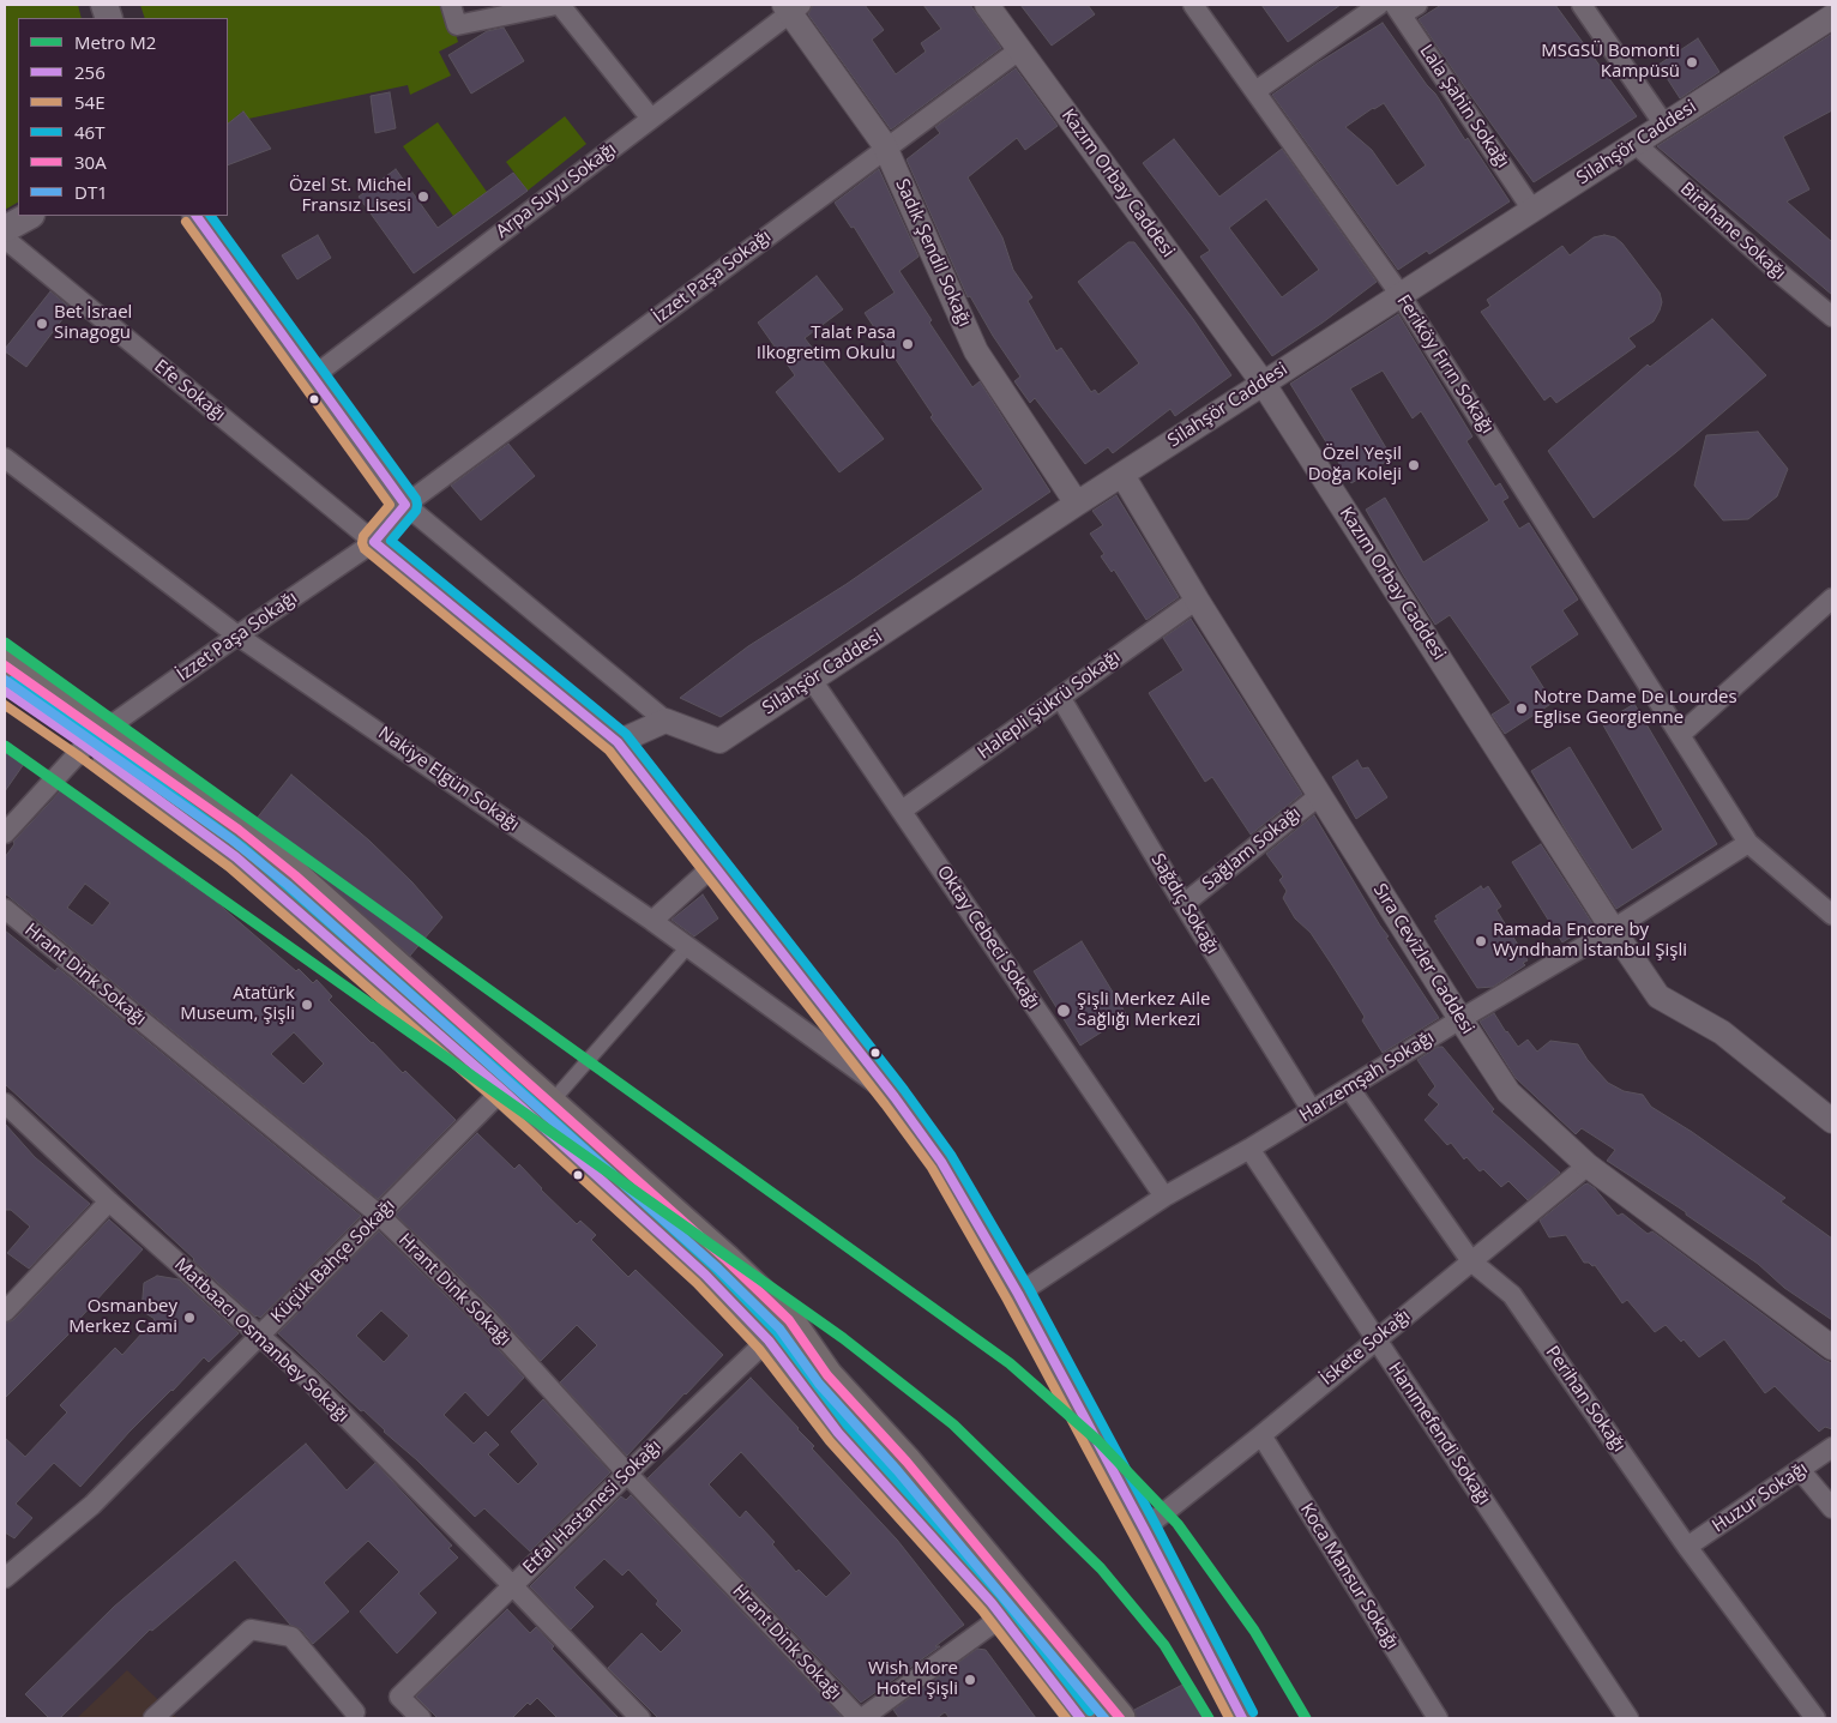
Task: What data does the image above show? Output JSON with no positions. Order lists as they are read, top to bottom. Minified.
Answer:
{"streets":{"street":["Lala Şahin Sokağı","Silahşör Caddesi","Kazım Orbay Caddesi","Arpa Suyu Sokağı","Birahane Sokağı","Sadık Şendil Sokağı","İzzet Paşa Sokağı","Feriköy Fırın Sokağı","Efe Sokağı","Halepli Şükrü Sokağı","Nakiye Elgün Sokağı","Sağlam Sokağı","Sağdıç Sokağı","Oktay Cebeci Sokağı","Sıra Cevizler Caddesi","Hrant Dink Sokağı","Harzemşah Sokağı","Küçük Bahçe Sokağı","Matbaacı Osmanbey Sokağı","İskete Sokağı","Perihan Sokağı","Hanımefendi Sokağı","Huzur Sokağı","Etfal Hastanesi Sokağı","Koca Mansur Sokağı"]},"crossings":[["Lala Şahin Sokağı","Silahşör Caddesi"],["Silahşör Caddesi","Kazım Orbay Caddesi"],["Silahşör Caddesi","Birahane Sokağı"],["Silahşör Caddesi","Sadık Şendil Sokağı"],["Silahşör Caddesi","Feriköy Fırın Sokağı"],["Silahşör Caddesi","Oktay Cebeci Sokağı"],["Silahşör Caddesi","Sıra Cevizler Caddesi"],["Kazım Orbay Caddesi","İzzet Paşa Sokağı"],["Kazım Orbay Caddesi","Harzemşah Sokağı"],["Arpa Suyu Sokağı","Sadık Şendil Sokağı"],["Sadık Şendil Sokağı","İzzet Paşa Sokağı"],["İzzet Paşa Sokağı","Efe Sokağı"],["İzzet Paşa Sokağı","Nakiye Elgün Sokağı"],["Feriköy Fırın Sokağı","Harzemşah Sokağı"],["Halepli Şükrü Sokağı","Sağdıç Sokağı"],["Halepli Şükrü Sokağı","Oktay Cebeci Sokağı"],["Halepli Şükrü Sokağı","Sıra Cevizler Caddesi"],["Sağlam Sokağı","Sağdıç Sokağı"],["Sağlam Sokağı","Sıra Cevizler Caddesi"],["Sağdıç Sokağı","Harzemşah Sokağı"],["Oktay Cebeci Sokağı","Harzemşah Sokağı"],["Sıra Cevizler Caddesi","Harzemşah Sokağı"],["Sıra Cevizler Caddesi","İskete Sokağı"],["Hrant Dink Sokağı","Küçük Bahçe Sokağı"],["Hrant Dink Sokağı","Etfal Hastanesi Sokağı"],["Harzemşah Sokağı","Perihan Sokağı"],["Harzemşah Sokağı","Hanımefendi Sokağı"],["Küçük Bahçe Sokağı","Matbaacı Osmanbey Sokağı"],["Matbaacı Osmanbey Sokağı","Etfal Hastanesi Sokağı"],["İskete Sokağı","Perihan Sokağı"],["İskete Sokağı","Hanımefendi Sokağı"],["İskete Sokağı","Koca Mansur Sokağı"],["Perihan Sokağı","Huzur Sokağı"]],"places":["MSGSÜ Bomonti Kampüsü","Özel St. Michel Fransız Lisesi","Bet İsrael Sinagogu","Talat Pasa Ilkogretim Okulu","Özel Yeşil Doğa Koleji","Notre Dame De Lourdes Eglise Georgienne","Ramada Encore by Wyndham İstanbul Şişli","Atatürk Museum, Şişli","Şişli Merkez Aile Sağlığı Merkezi","Osmanbey Merkez Cami","Wish More Hotel Şişli"],"lines":["transit line 256","transit line 46T","transit line 54E","metro line M2","transit line 30A","transit line DT1"],"legend":["Metro M2","256","54E","46T","30A","DT1"]}
